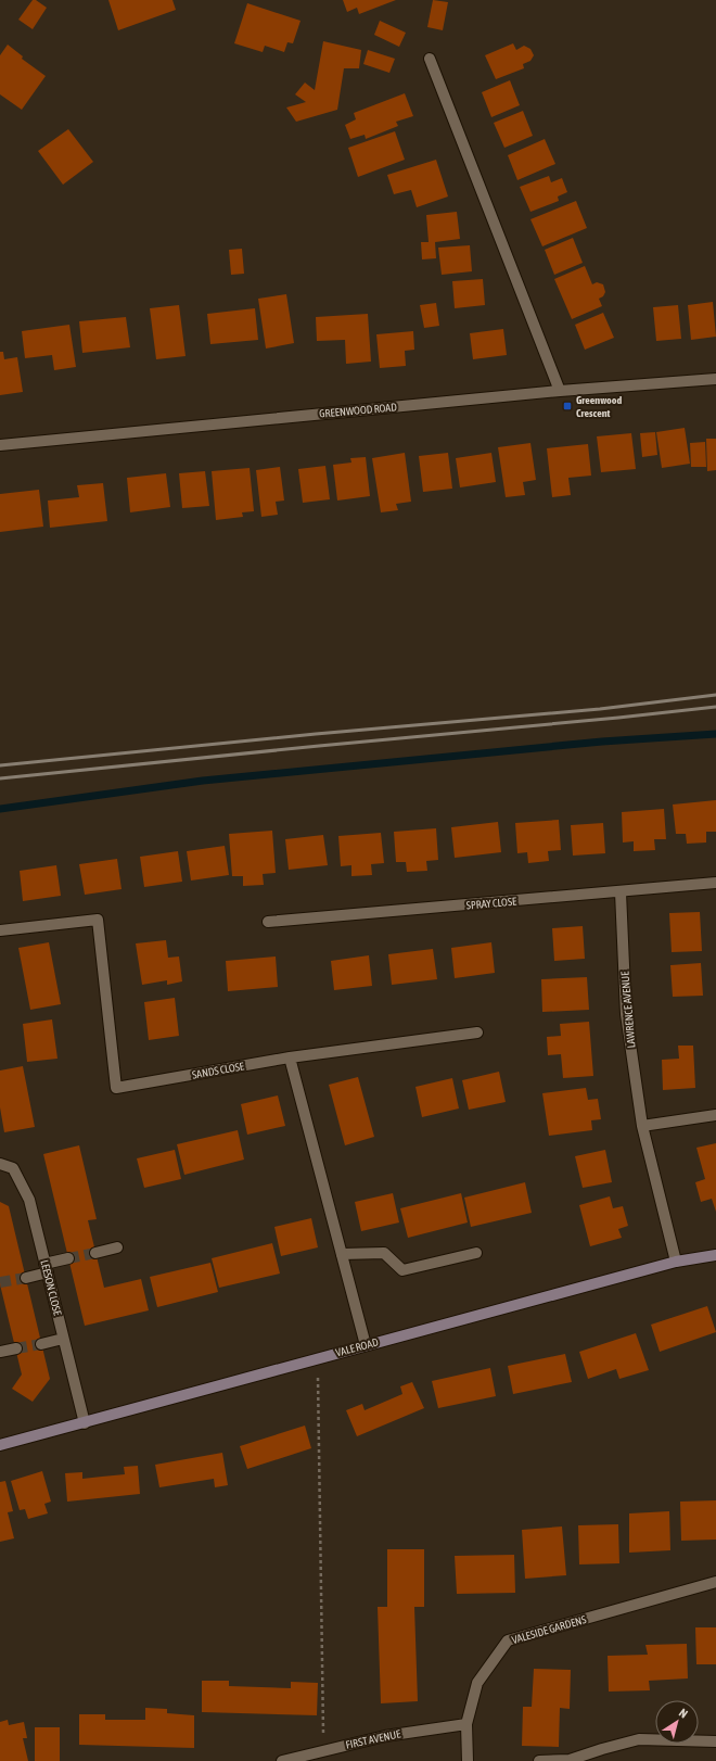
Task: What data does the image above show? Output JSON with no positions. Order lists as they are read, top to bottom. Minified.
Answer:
{"streets":{"street":["GREENWOOD ROAD","SPRAY CLOSE","LAWRENCE AVENUE","SANDS CLOSE","LEESON CLOSE","VALE ROAD","VALESIDE GARDENS","FIRST AVENUE"]},"crossings":[["SPRAY CLOSE","LAWRENCE AVENUE"],["LAWRENCE AVENUE","VALE ROAD"],["LEESON CLOSE","VALE ROAD"],["VALESIDE GARDENS","FIRST AVENUE"]],"places":{"transit":["Greenwood Crescent"]},"north":"top right"}
